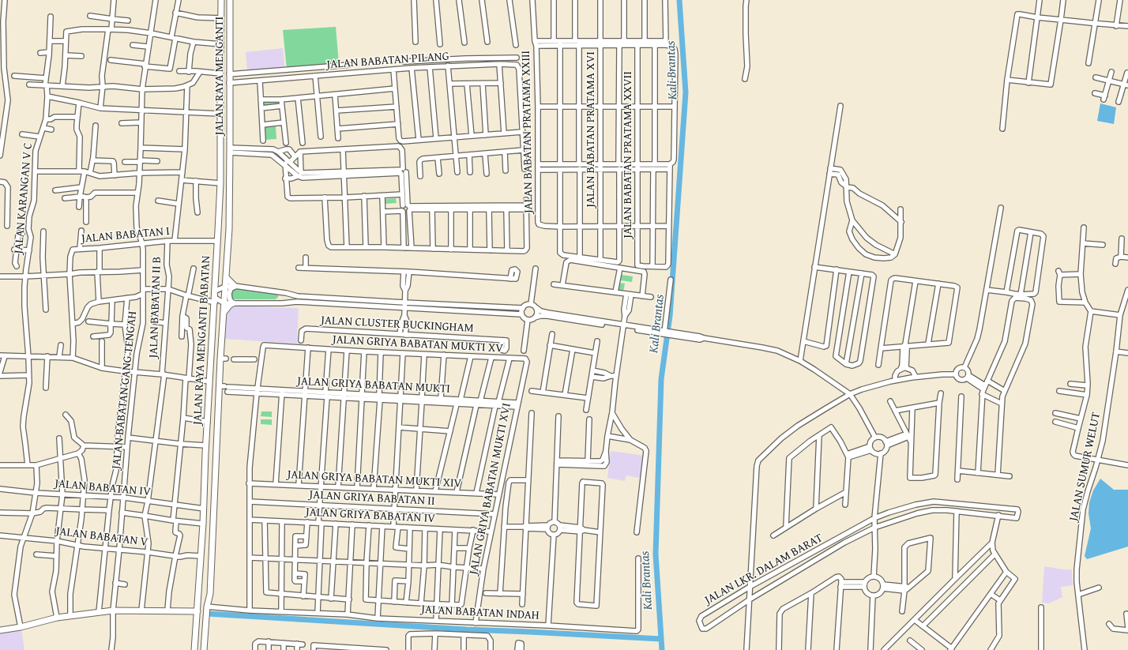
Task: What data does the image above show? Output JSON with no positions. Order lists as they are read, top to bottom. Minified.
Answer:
{"streets":{"main road":["JALAN RAYA MENGANTI","JALAN RAYA MENGANTI BABATAN"],"street":["JALAN BABATAN PILANG","JALAN BABATAN PRATAMA XVI","JALAN BABATAN PRATAMA XXIII","JALAN BABATAN PRATAMA XXVII","JALAN KARANGAN V C","JALAN BABATAN I","JALAN BABATAN II B","JALAN CLUSTER BUCKINGHAM","JALAN GRIYA BABATAN MUKTI XV","JALAN GRIYA BABATAN MUKTI","JALAN BABATAN GANG TENGAH","JALAN SUMUR WELUT","JALAN GRIYA BABATAN MUKTI XIV","JALAN BABATAN IV","JALAN GRIYA BABATAN MUKTI XVI","JALAN GRIYA BABATAN II","JALAN GRIYA BABATAN IV","JALAN BABATAN V","JALAN LKR. DALAM BARAT","JALAN BABATAN INDAH"]},"crossings":[["JALAN BABATAN PILANG","JALAN RAYA MENGANTI"],["JALAN RAYA MENGANTI","JALAN RAYA MENGANTI BABATAN"],["JALAN BABATAN I","JALAN BABATAN II B"],["JALAN BABATAN I","JALAN RAYA MENGANTI BABATAN"],["JALAN BABATAN I","JALAN BABATAN GANG TENGAH"],["JALAN BABATAN II B","JALAN BABATAN IV"],["JALAN RAYA MENGANTI BABATAN","JALAN GRIYA BABATAN MUKTI"],["JALAN RAYA MENGANTI BABATAN","JALAN BABATAN IV"],["JALAN RAYA MENGANTI BABATAN","JALAN BABATAN V"],["JALAN RAYA MENGANTI BABATAN","JALAN BABATAN INDAH"],["JALAN GRIYA BABATAN MUKTI XV","JALAN GRIYA BABATAN MUKTI"],["JALAN GRIYA BABATAN MUKTI XV","JALAN GRIYA BABATAN MUKTI XVI"],["JALAN GRIYA BABATAN MUKTI","JALAN GRIYA BABATAN MUKTI XVI"],["JALAN BABATAN GANG TENGAH","JALAN BABATAN IV"],["JALAN BABATAN GANG TENGAH","JALAN BABATAN V"],["JALAN GRIYA BABATAN MUKTI XIV","JALAN GRIYA BABATAN MUKTI XVI"],["JALAN GRIYA BABATAN MUKTI XVI","JALAN GRIYA BABATAN II"],["JALAN GRIYA BABATAN MUKTI XVI","JALAN GRIYA BABATAN IV"],["JALAN GRIYA BABATAN MUKTI XVI","JALAN BABATAN INDAH"]],"water":["Kali Brantas"]}
